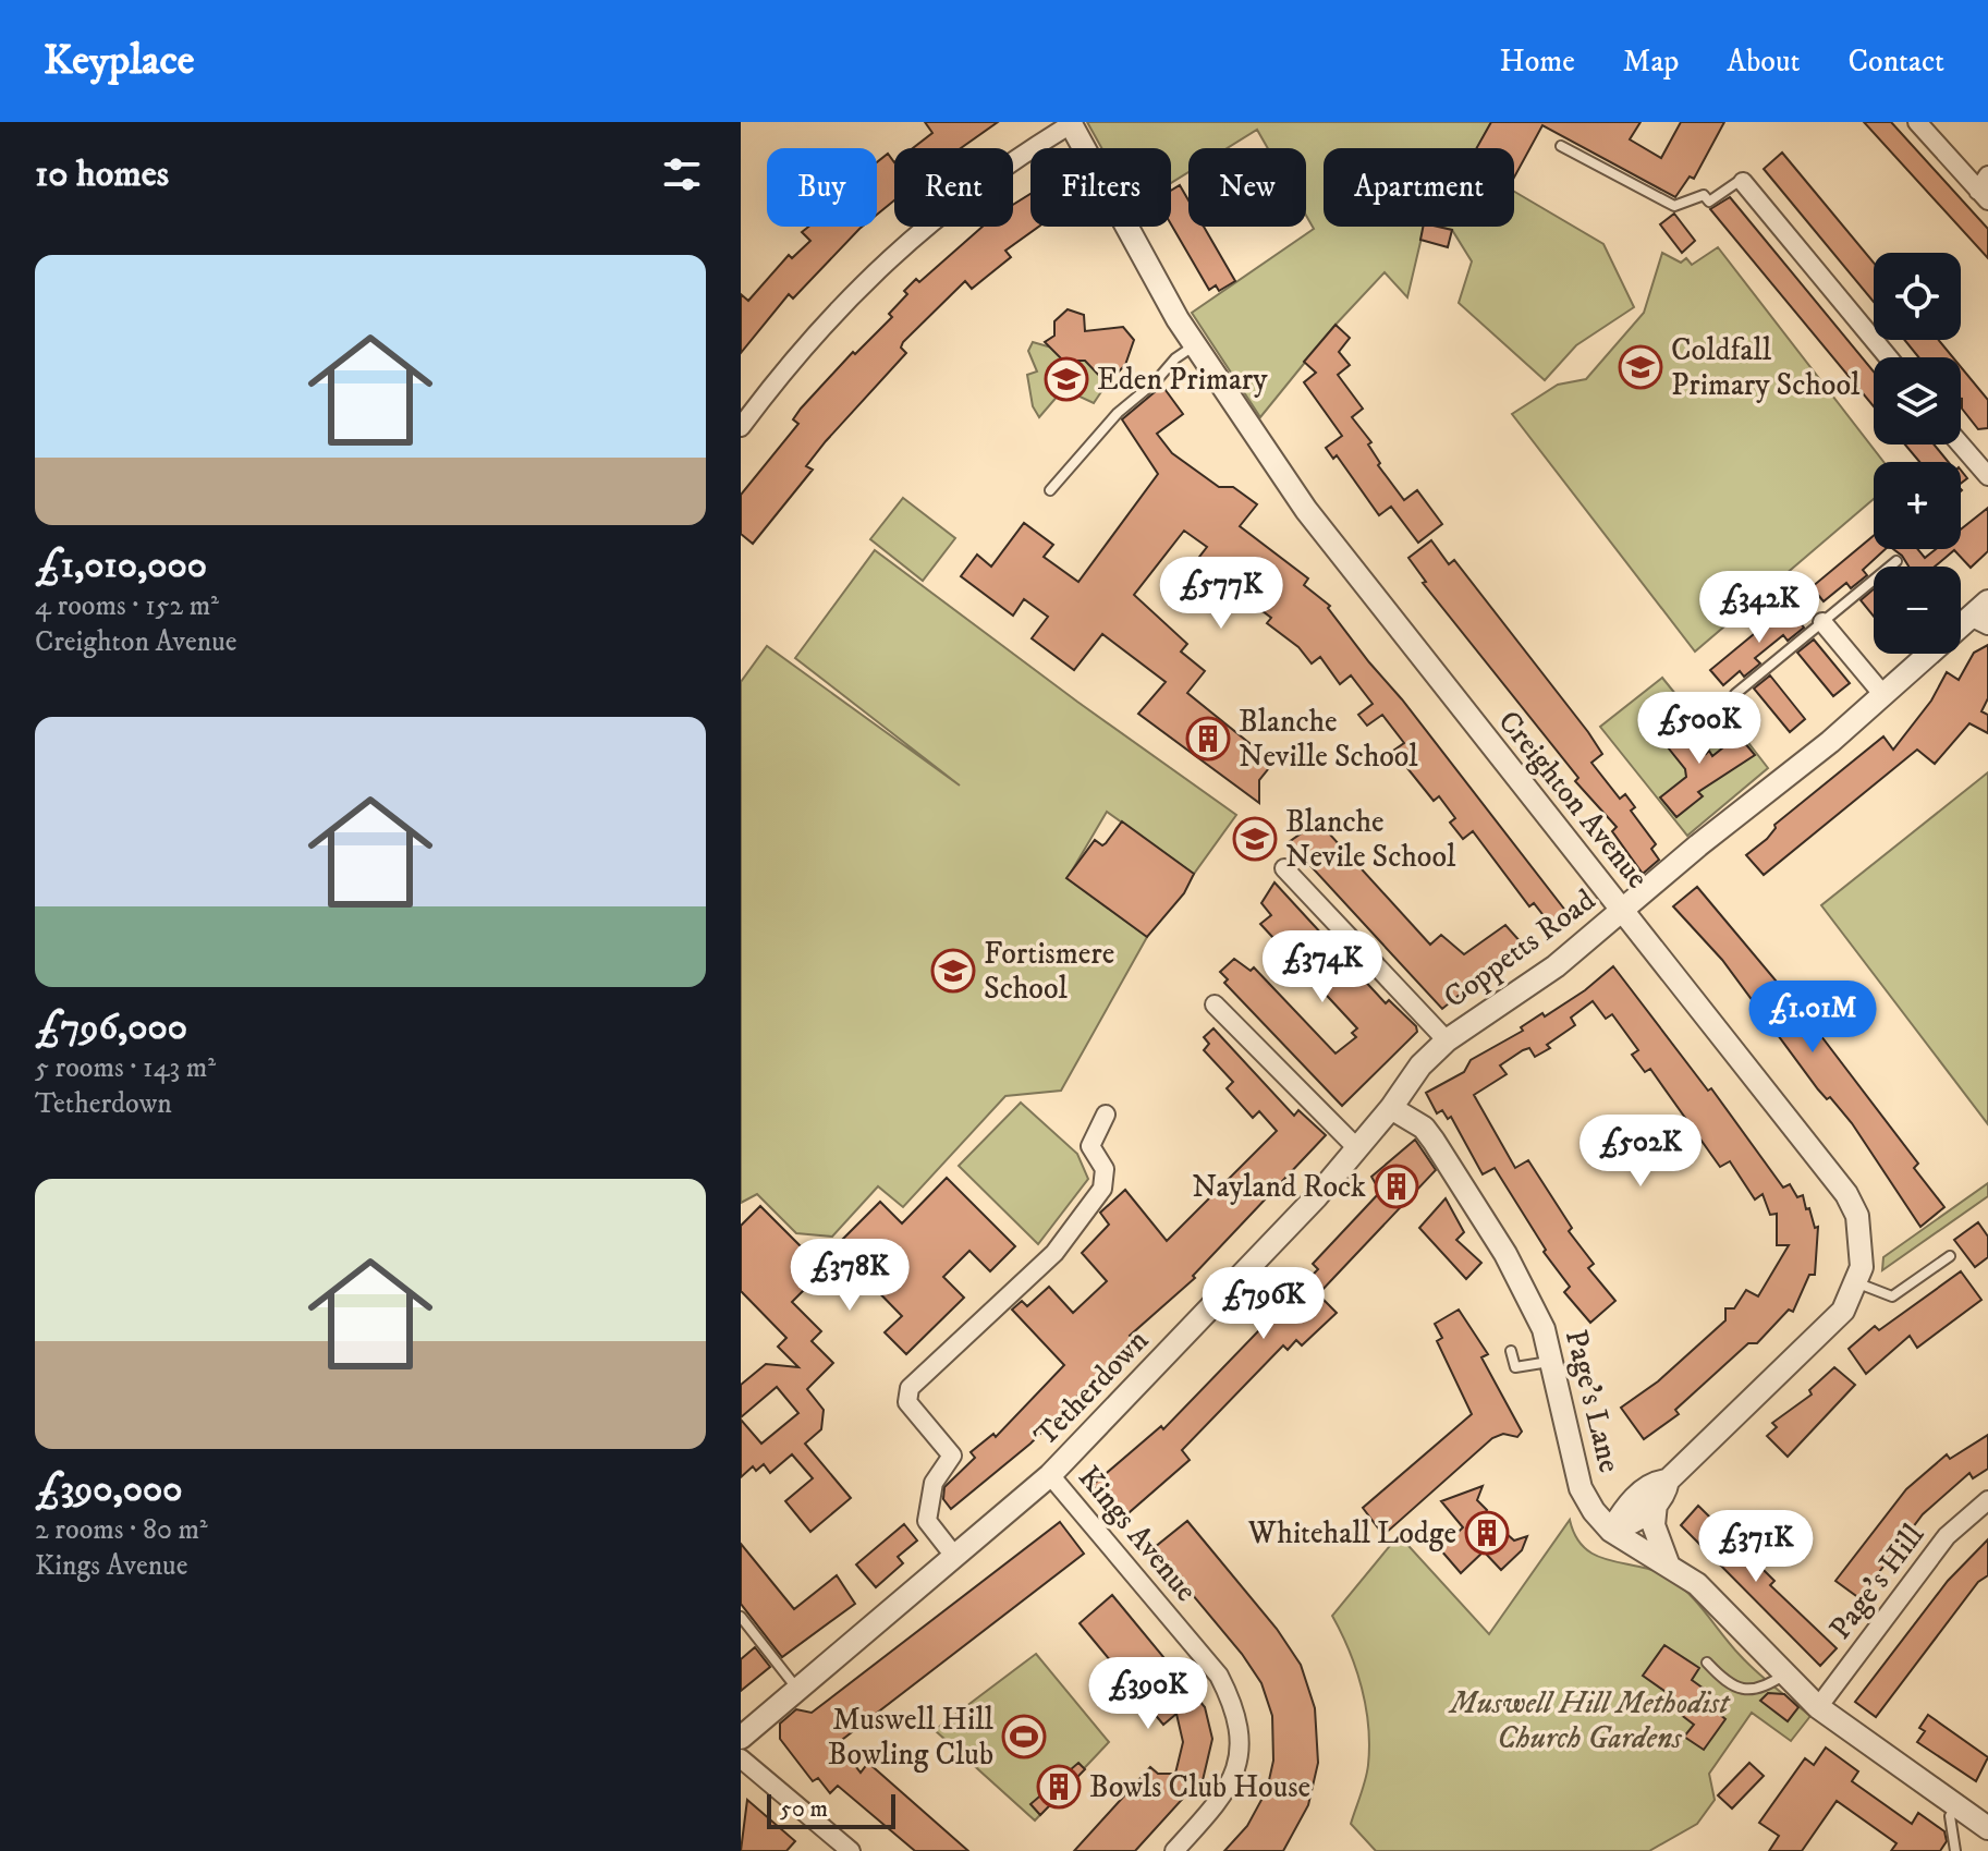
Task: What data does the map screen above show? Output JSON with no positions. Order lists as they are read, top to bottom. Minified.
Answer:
{"streets":{"street":["Creighton Avenue","Coppetts Road","Tetherdown","Page's Lane","Kings Avenue","Page's Hill"]},"crossings":[["Creighton Avenue","Coppetts Road"],["Creighton Avenue","Page's Lane"],["Coppetts Road","Tetherdown"],["Tetherdown","Page's Lane"],["Tetherdown","Kings Avenue"],["Page's Lane","Page's Hill"]],"parks":["Muswell Hill Methodist Church Gardens"],"places":{"school or university":["Coldfall Primary School","Eden Primary","Blanche Nevile School","Fortismere School"],"building":["Blanche Neville School","Nayland Rock","Whitehall Lodge","Bowls Club House"],"sports":["Muswell Hill Bowling Club"]},"scale_bar":"50 m","page":{"header":"Keyplace","nav":["Home","Map","About","Contact"],"heading":"10 homes","chip":["Buy","Rent","Filters","New","Apartment"],"list":[{"name":"£1,010,000","note":"4 rooms · 152 m² · Creighton Avenue"},{"name":"£796,000","note":"5 rooms · 143 m² · Tetherdown"},{"name":"£390,000","note":"2 rooms · 80 m² · Kings Avenue"}],"map_buttons":["+","−"],"price":["£577K","£342K","£500K","£374K","£1.01M","£502K","£378K","£796K","£371K","£390K"],"scale":"50 m"}}
